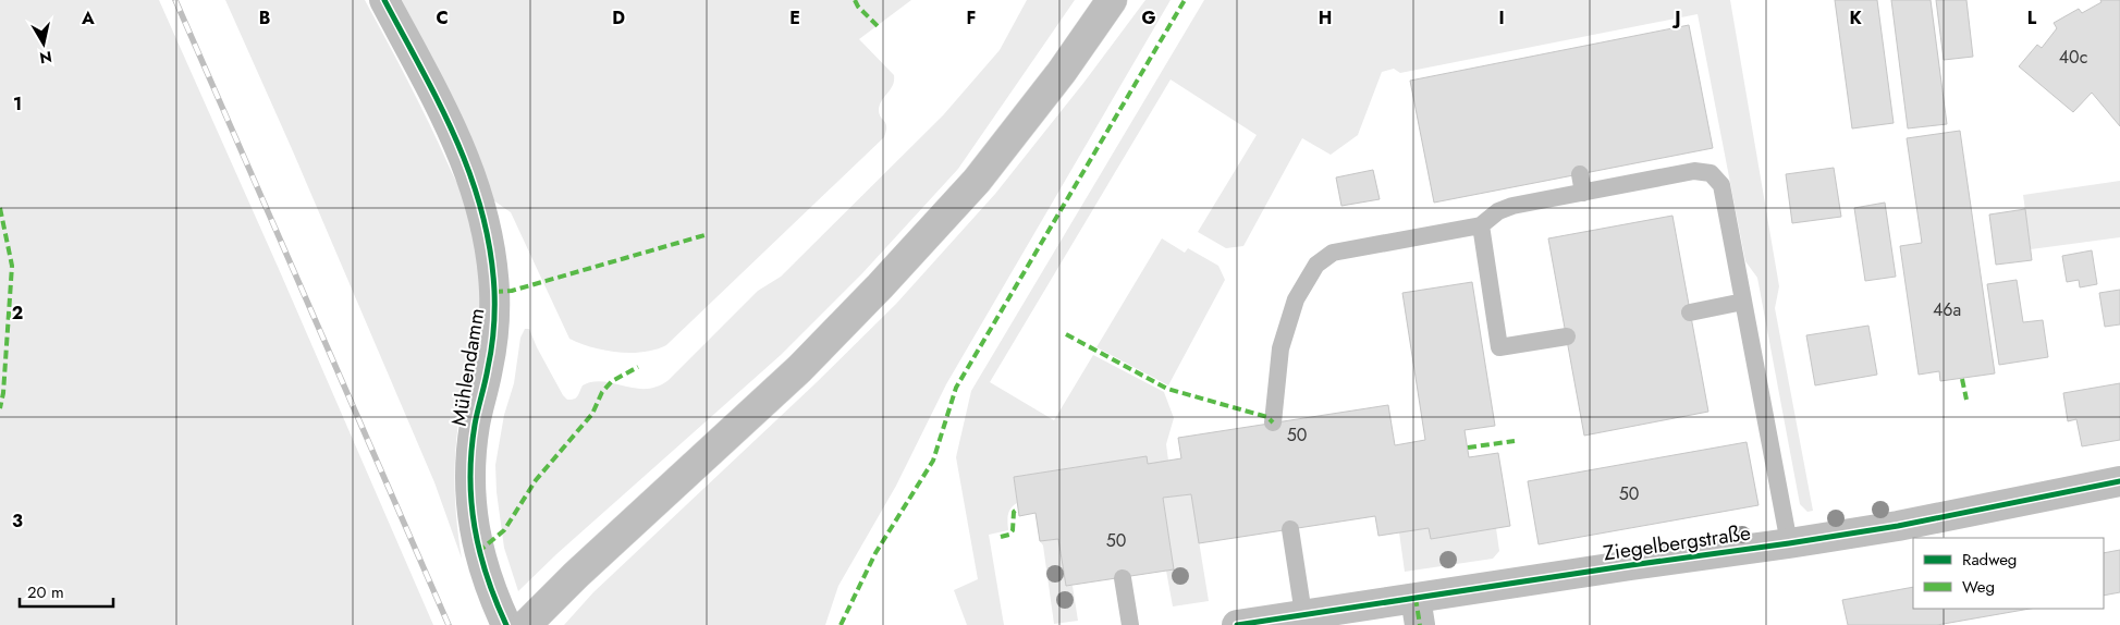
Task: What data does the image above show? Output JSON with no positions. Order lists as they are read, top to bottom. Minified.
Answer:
{"streets":{"street":["Mühlendamm","Ziegelbergstraße"]},"house_numbers":["40c","46a","50","50","50"],"legend":["Radweg","Weg"],"scale_bar":"20 m","north":"bottom","grid":{"columns":["A","B","C","D","E","F","G","H","I","J","K","L"],"rows":["1","2","3"]}}
